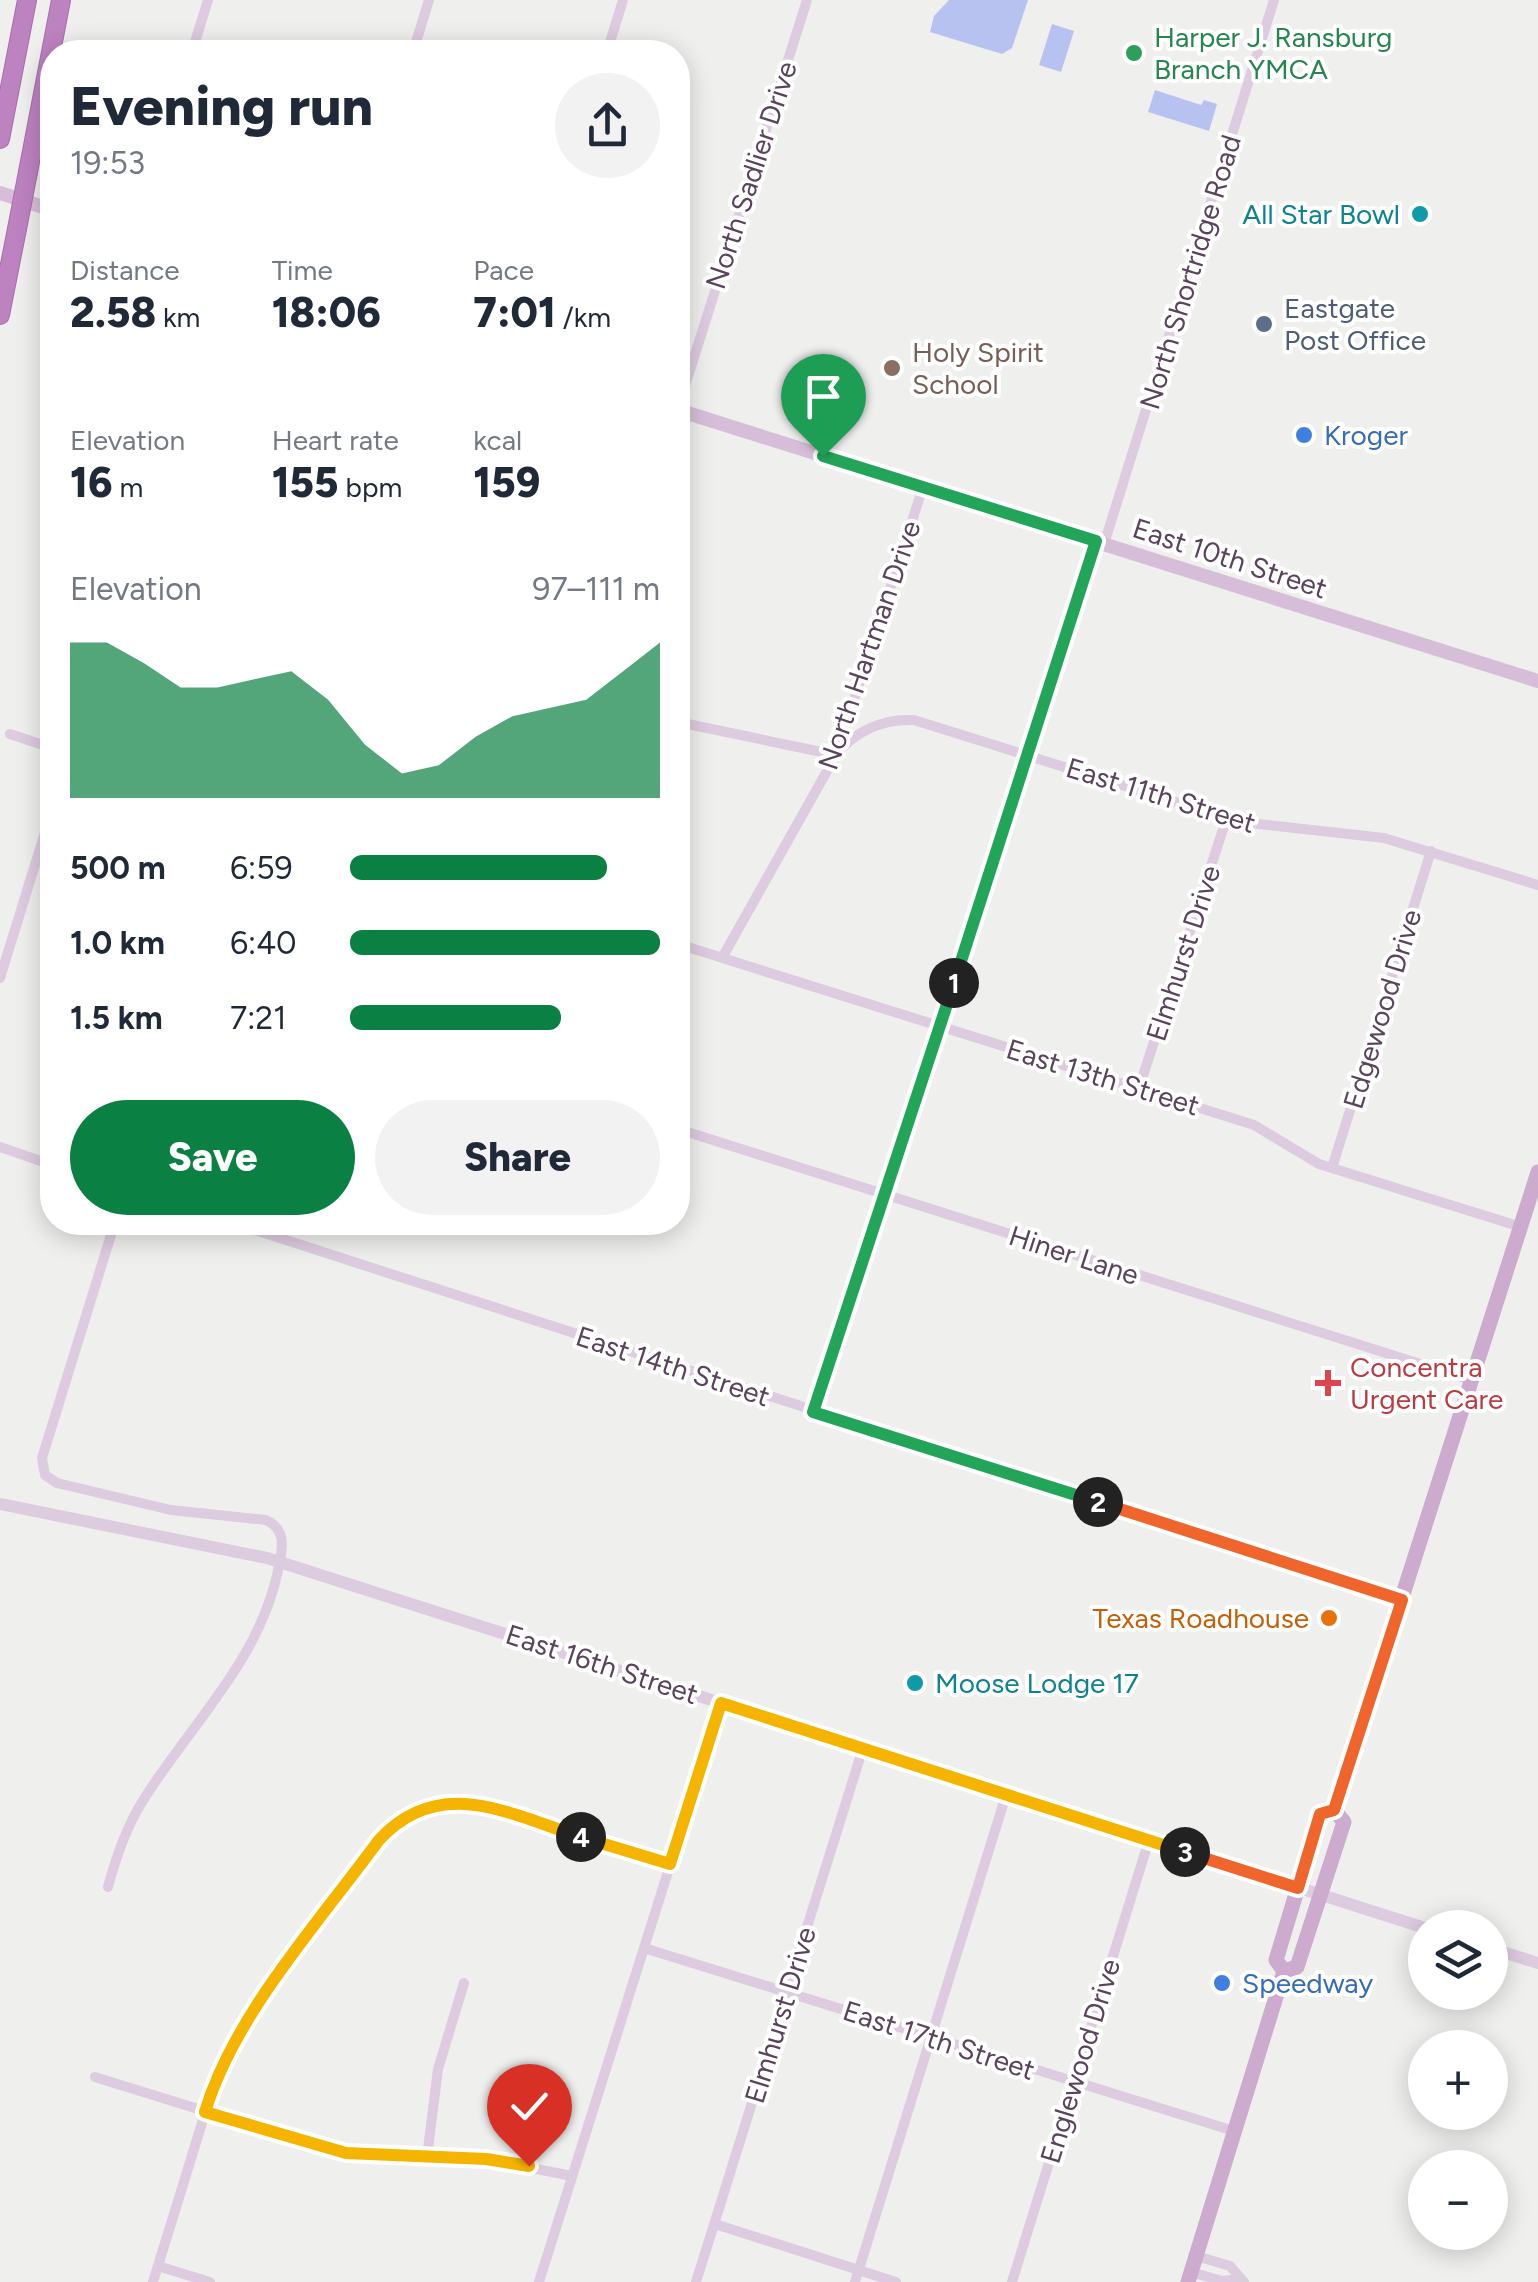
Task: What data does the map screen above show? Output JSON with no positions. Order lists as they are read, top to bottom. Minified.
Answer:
{"streets":{"main road":["East 10th Street"],"street":["North Sadlier Drive","North Shortridge Road","North Hartman Drive","East 11th Street","Elmhurst Drive","Edgewood Drive","East 13th Street","Hiner Lane","East 14th Street","East 16th Street","East 17th Street","Englewood Drive"]},"crossings":[["North Shortridge Road","East 10th Street"],["North Shortridge Road","East 11th Street"],["North Shortridge Road","East 13th Street"],["North Shortridge Road","Hiner Lane"],["North Shortridge Road","East 14th Street"],["East 10th Street","North Hartman Drive"],["North Hartman Drive","East 11th Street"],["North Hartman Drive","East 13th Street"],["East 11th Street","Elmhurst Drive"],["East 11th Street","Edgewood Drive"],["Elmhurst Drive","East 13th Street"],["Elmhurst Drive","East 16th Street"],["Elmhurst Drive","East 17th Street"],["Edgewood Drive","East 13th Street"],["East 16th Street","Englewood Drive"],["East 17th Street","Englewood Drive"]],"places":{"other":["Harper J. Ransburg Branch YMCA","All Star Bowl","Eastgate Post Office","Holy Spirit School","Kroger","Texas Roadhouse","Moose Lodge 17","Speedway"],"health":["Concentra Urgent Care"]},"page":{"heading":["Evening run","19:53"],"stats":[["Distance","2.58 km"],["Time","18:06"],["Pace","7:01 /km"],["Elevation","16 m"],["Heart rate","155 bpm"],["kcal","159"]],"chart":["Elevation","97–111 m"],"list":[{"name":"500 m","note":"6:59"},{"name":"1.0 km","note":"6:40"},{"name":"1.5 km","note":"7:21"}],"pins":["1","2","4","3"],"buttons":["Save","Share"],"map_buttons":["+","−"]}}
